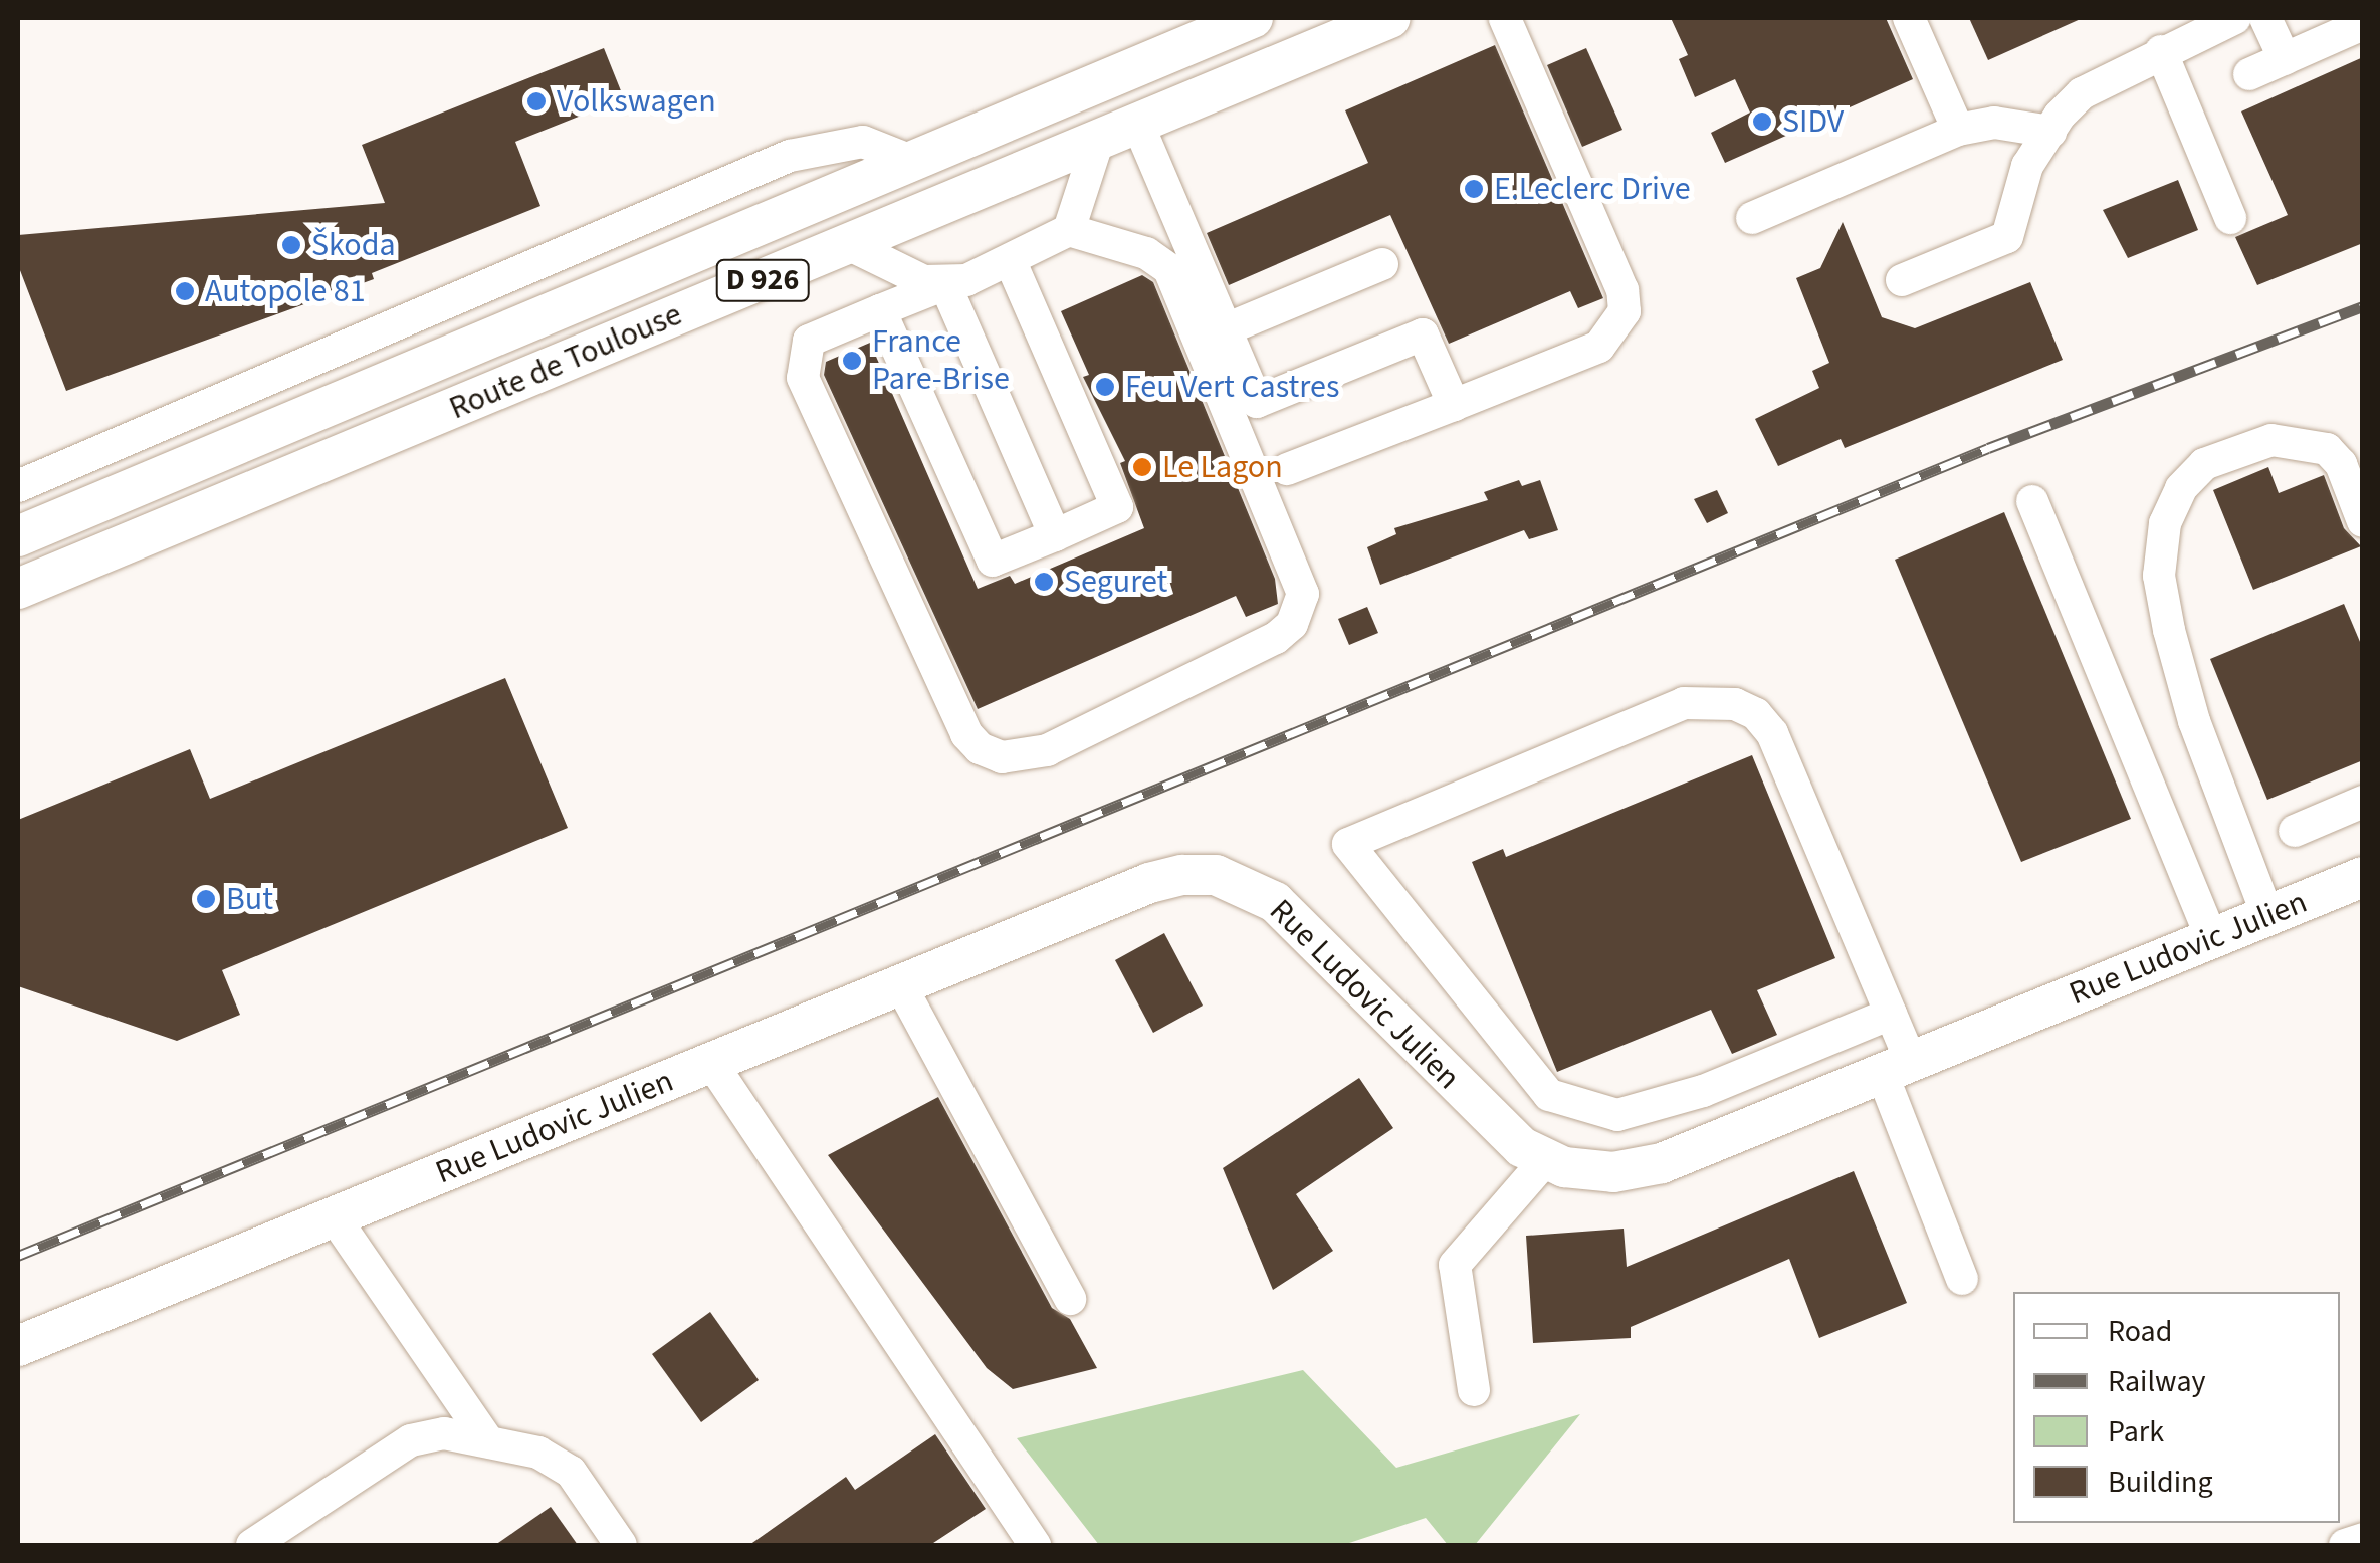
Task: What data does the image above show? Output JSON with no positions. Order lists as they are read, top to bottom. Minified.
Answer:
{"streets":{"main road":["D 926","Route de Toulouse","Rue Ludovic Julien"]},"places":["Volkswagen","SIDV","E.Leclerc Drive","Škoda","Autopole 81","France Pare-Brise","Feu Vert Castres","Le Lagon","Seguret","But"],"legend":["Road","Railway","Park","Building"]}
